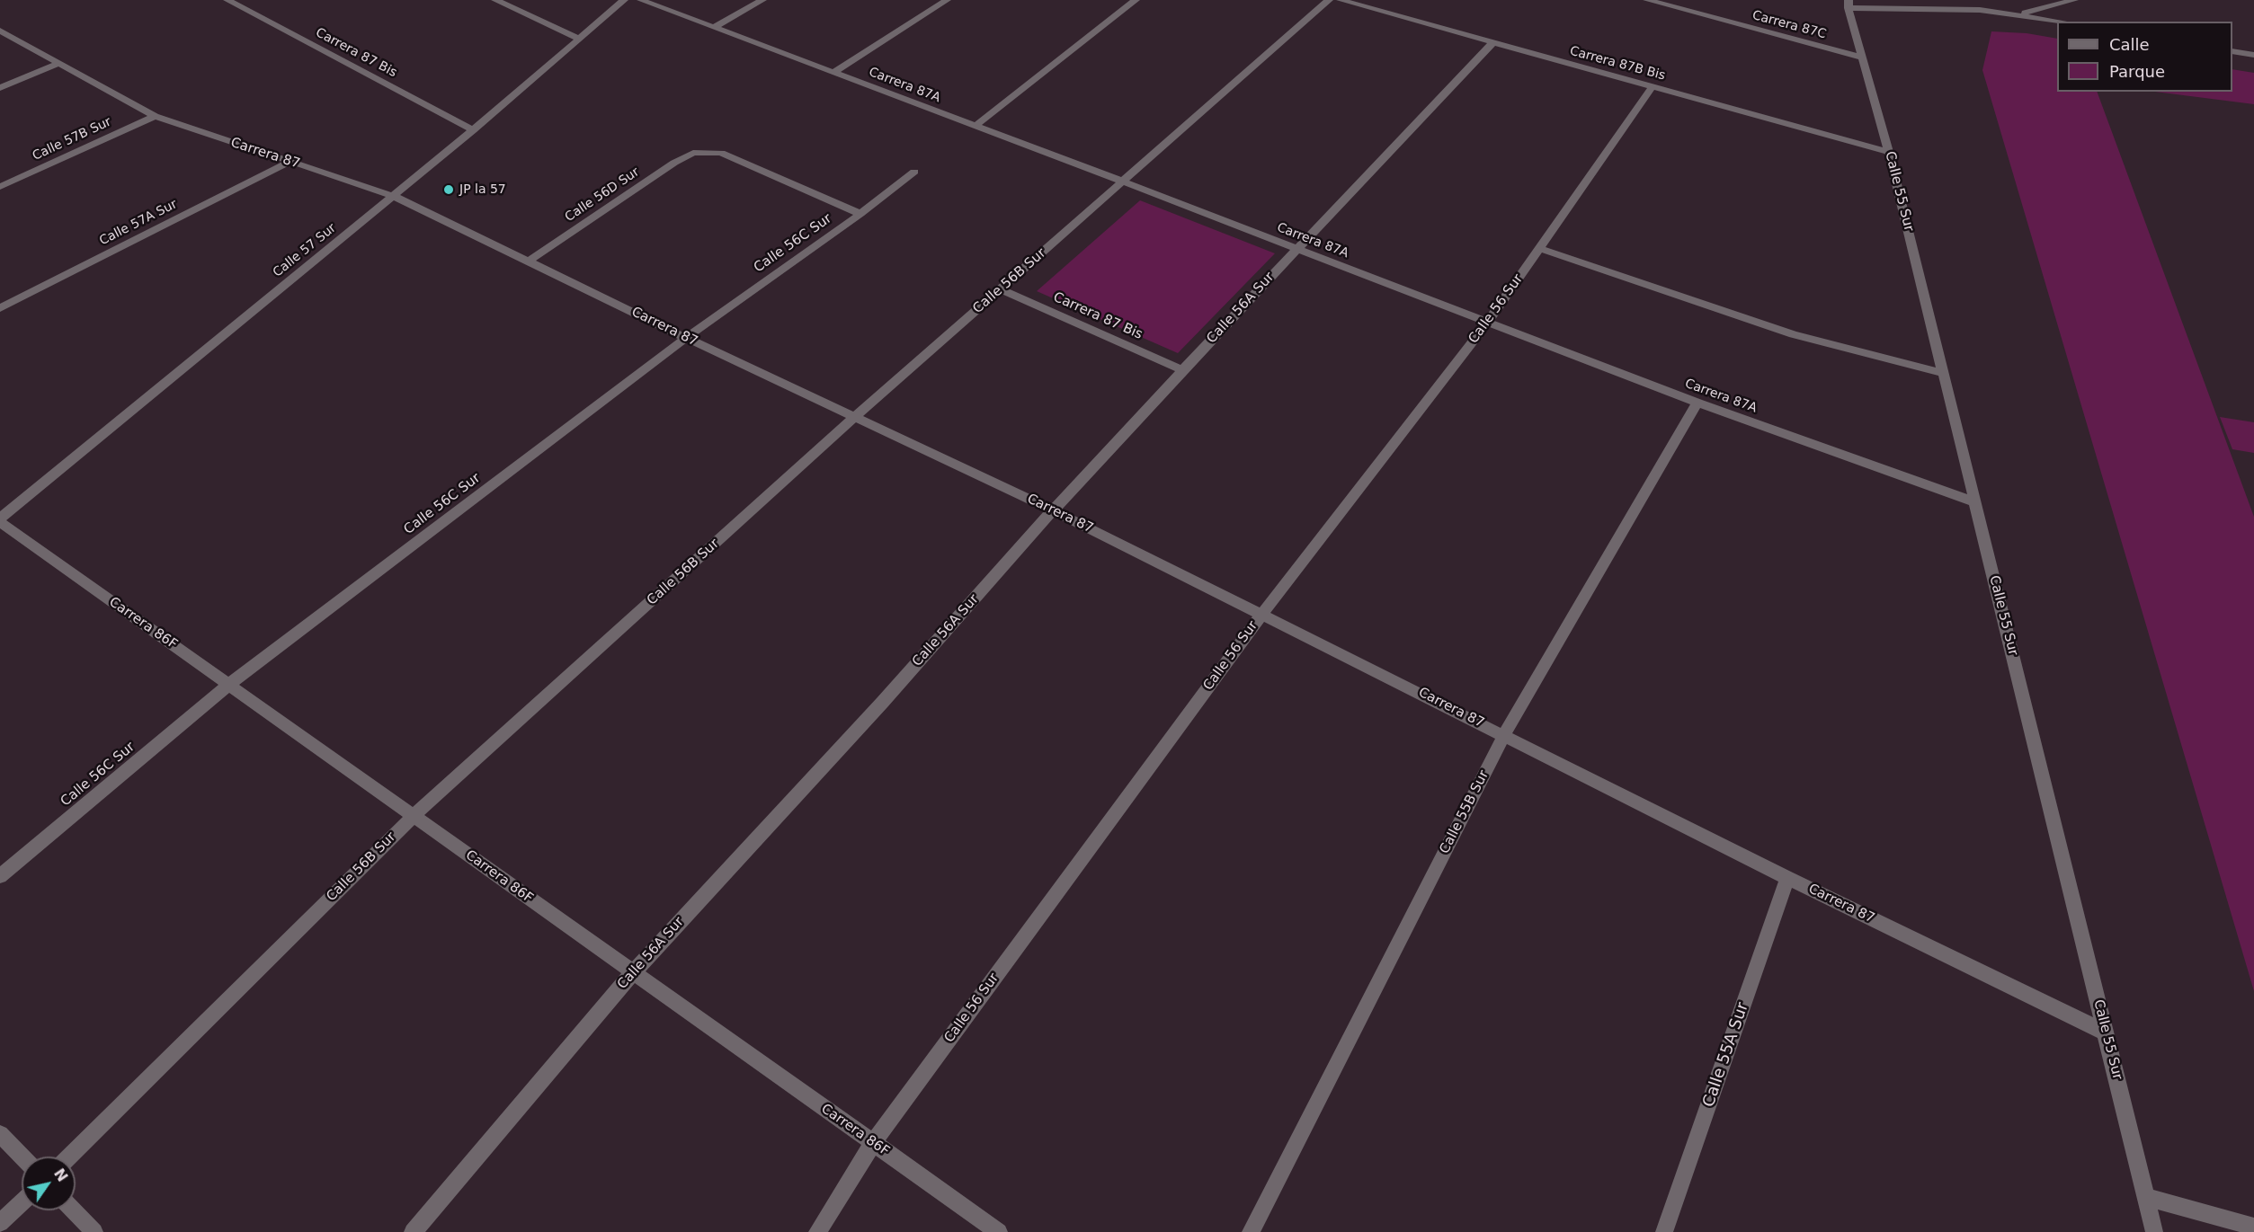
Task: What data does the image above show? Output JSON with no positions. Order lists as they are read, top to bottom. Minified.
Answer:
{"streets":{"street":["Carrera 87C","Carrera 87 Bis","Carrera 87B Bis","Carrera 87A","Calle 57B Sur","Carrera 87","Calle 55 Sur","Calle 56D Sur","Calle 57A Sur","Calle 56C Sur","Calle 57 Sur","Calle 56B Sur","Calle 56A Sur","Calle 56 Sur","Carrera 86F","Calle 55B Sur","Calle 55A Sur"]},"crossings":[["Carrera 87C","Calle 55 Sur"],["Carrera 87 Bis","Calle 57 Sur"],["Carrera 87 Bis","Calle 56B Sur"],["Carrera 87 Bis","Calle 56A Sur"],["Carrera 87B Bis","Calle 55 Sur"],["Carrera 87B Bis","Calle 56A Sur"],["Carrera 87B Bis","Calle 56 Sur"],["Carrera 87A","Calle 55 Sur"],["Carrera 87A","Calle 56B Sur"],["Carrera 87A","Calle 56A Sur"],["Carrera 87A","Calle 56 Sur"],["Carrera 87A","Calle 55B Sur"],["Calle 57B Sur","Carrera 87"],["Carrera 87","Calle 55 Sur"],["Carrera 87","Calle 56D Sur"],["Carrera 87","Calle 57A Sur"],["Carrera 87","Calle 56C Sur"],["Carrera 87","Calle 57 Sur"],["Carrera 87","Calle 56B Sur"],["Carrera 87","Calle 56A Sur"],["Carrera 87","Calle 56 Sur"],["Carrera 87","Calle 55B Sur"],["Carrera 87","Calle 55A Sur"],["Calle 56D Sur","Calle 56C Sur"],["Calle 56C Sur","Carrera 86F"],["Calle 57 Sur","Carrera 86F"],["Calle 56B Sur","Carrera 86F"],["Calle 56A Sur","Carrera 86F"],["Calle 56 Sur","Carrera 86F"]],"places":["JP la 57"],"legend":["Calle","Parque"],"north":"top right"}
